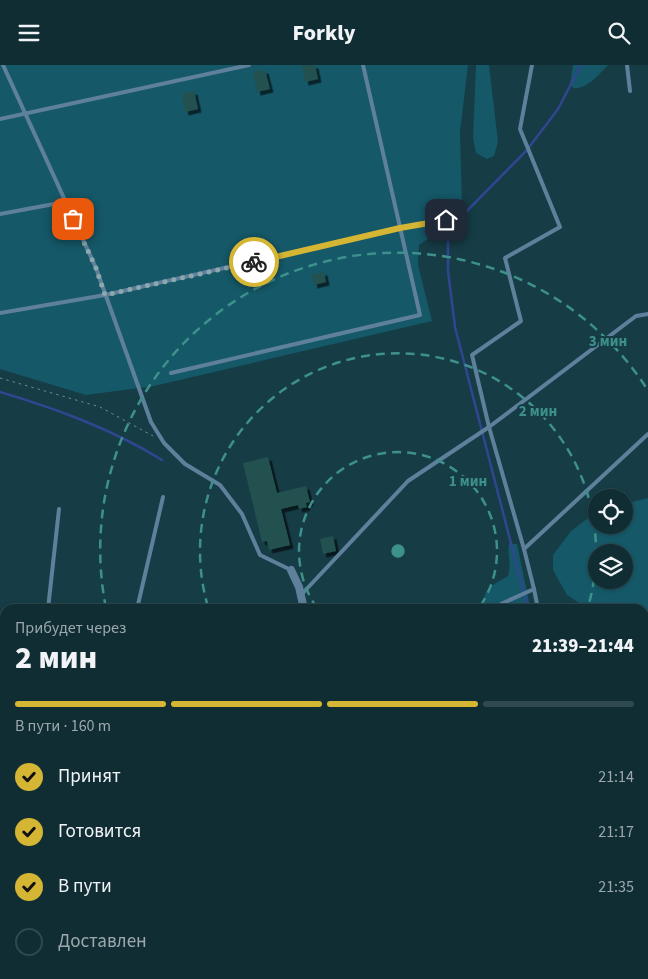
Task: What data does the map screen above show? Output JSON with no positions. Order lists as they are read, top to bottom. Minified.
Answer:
{"page":{"header":"Forkly","heading":["2 мин","Прибудет через","21:39–21:44"],"bar":"В пути · 160 m","list":[["Принят","21:14"],["Готовится","21:17"],["В пути","21:35"],"Доставлен"]},"rings":["3 мин","2 мин","1 мин"]}
